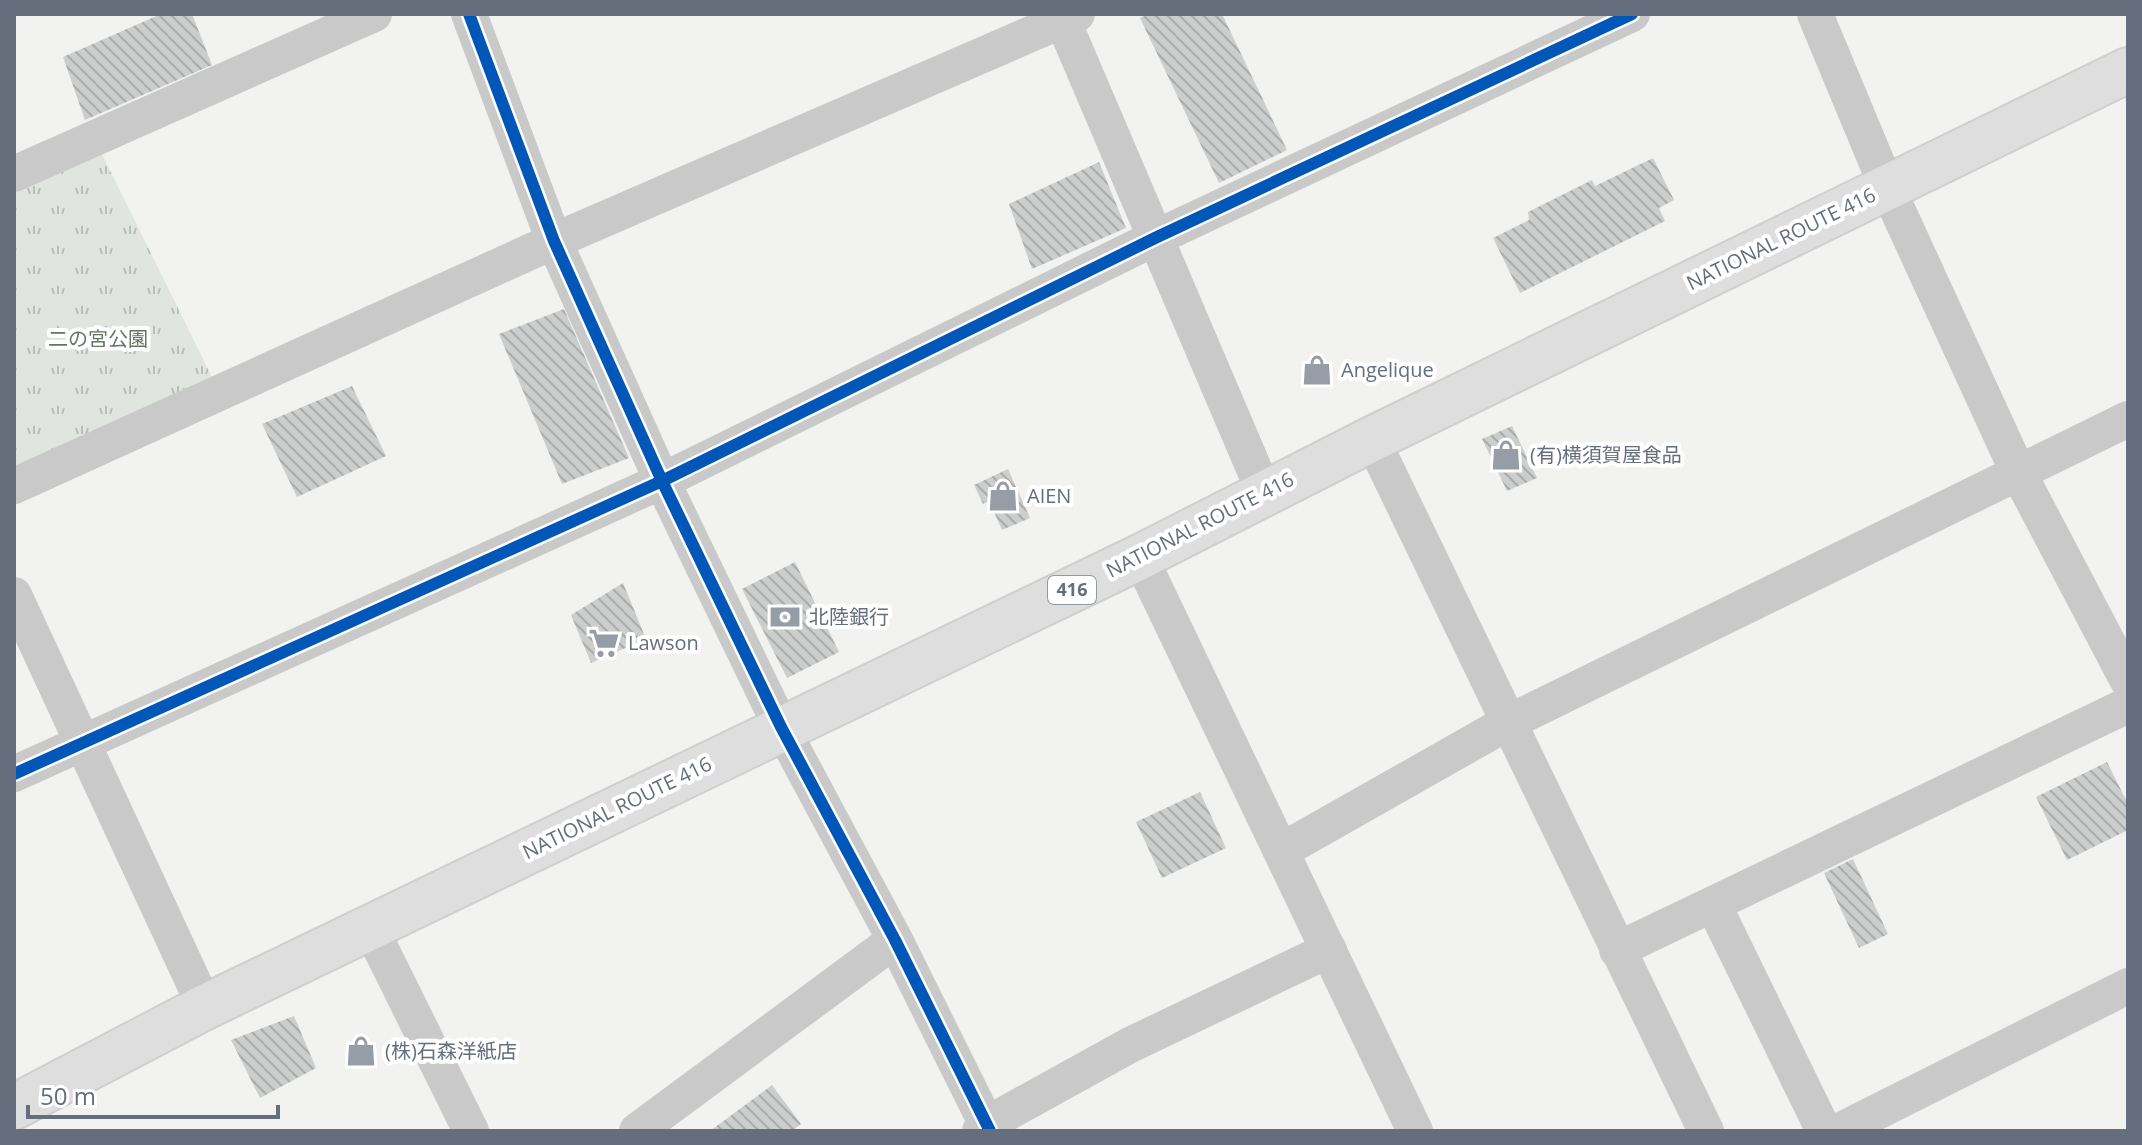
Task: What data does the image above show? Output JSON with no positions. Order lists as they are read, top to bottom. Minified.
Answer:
{"streets":{"highway":["NATIONAL ROUTE 416","416"]},"parks":["二の宮公園"],"places":{"shop":["Angelique","(有)横須賀屋食品","AIEN","(株)石森洋紙店"],"bank":["北陸銀行"],"supermarket":["Lawson"]},"scale_bar":"50 m"}
